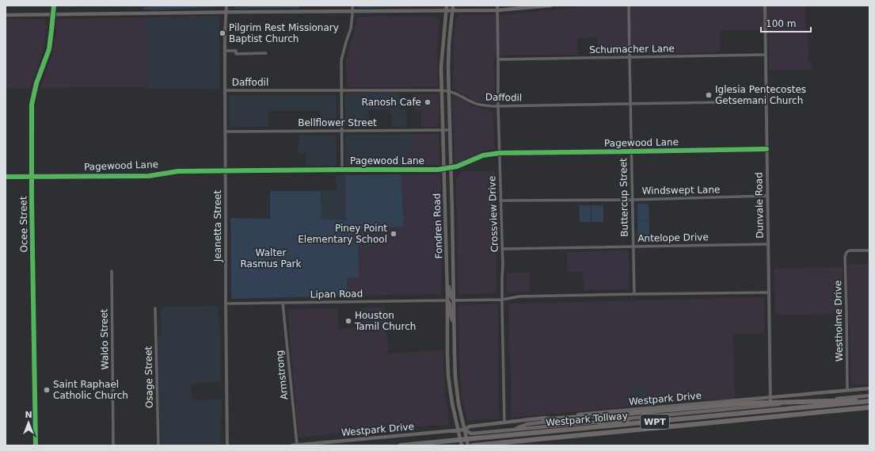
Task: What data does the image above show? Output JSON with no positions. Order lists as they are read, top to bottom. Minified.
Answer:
{"streets":{"highway":["Westpark Tollway","WPT"],"main road":["Fondren Road","Westpark Drive"],"street":["Schumacher Lane","Daffodil","Bellflower Street","Pagewood Lane","Windswept Lane","Buttercup Street","Dunvale Road","Crossview Drive","Ocee Street","Jeanetta Street","Antelope Drive","Lipan Road","Westholme Drive","Waldo Street","Armstrong","Osage Street"]},"crossings":[["Schumacher Lane","Buttercup Street"],["Schumacher Lane","Dunvale Road"],["Schumacher Lane","Crossview Drive"],["Daffodil","Buttercup Street"],["Daffodil","Dunvale Road"],["Daffodil","Crossview Drive"],["Daffodil","Jeanetta Street"],["Daffodil","Fondren Road"],["Bellflower Street","Jeanetta Street"],["Bellflower Street","Fondren Road"],["Pagewood Lane","Buttercup Street"],["Pagewood Lane","Dunvale Road"],["Pagewood Lane","Crossview Drive"],["Pagewood Lane","Ocee Street"],["Pagewood Lane","Jeanetta Street"],["Pagewood Lane","Fondren Road"],["Windswept Lane","Buttercup Street"],["Windswept Lane","Dunvale Road"],["Windswept Lane","Crossview Drive"],["Buttercup Street","Antelope Drive"],["Dunvale Road","Antelope Drive"],["Dunvale Road","Westpark Drive"],["Crossview Drive","Antelope Drive"],["Crossview Drive","Westpark Drive"],["Jeanetta Street","Lipan Road"],["Fondren Road","Lipan Road"],["Fondren Road","Westpark Drive"],["Lipan Road","Armstrong"],["Westholme Drive","Westpark Drive"],["Armstrong","Westpark Drive"]],"parks":["Walter Rasmus Park"],"places":["Pilgrim Rest Missionary Baptist Church","Iglesia Pentecostes Getsemani Church","Ranosh Cafe","Piney Point Elementary School","Houston Tamil Church","Saint Raphael Catholic Church"],"scale_bar":"100 m","north":"top"}
